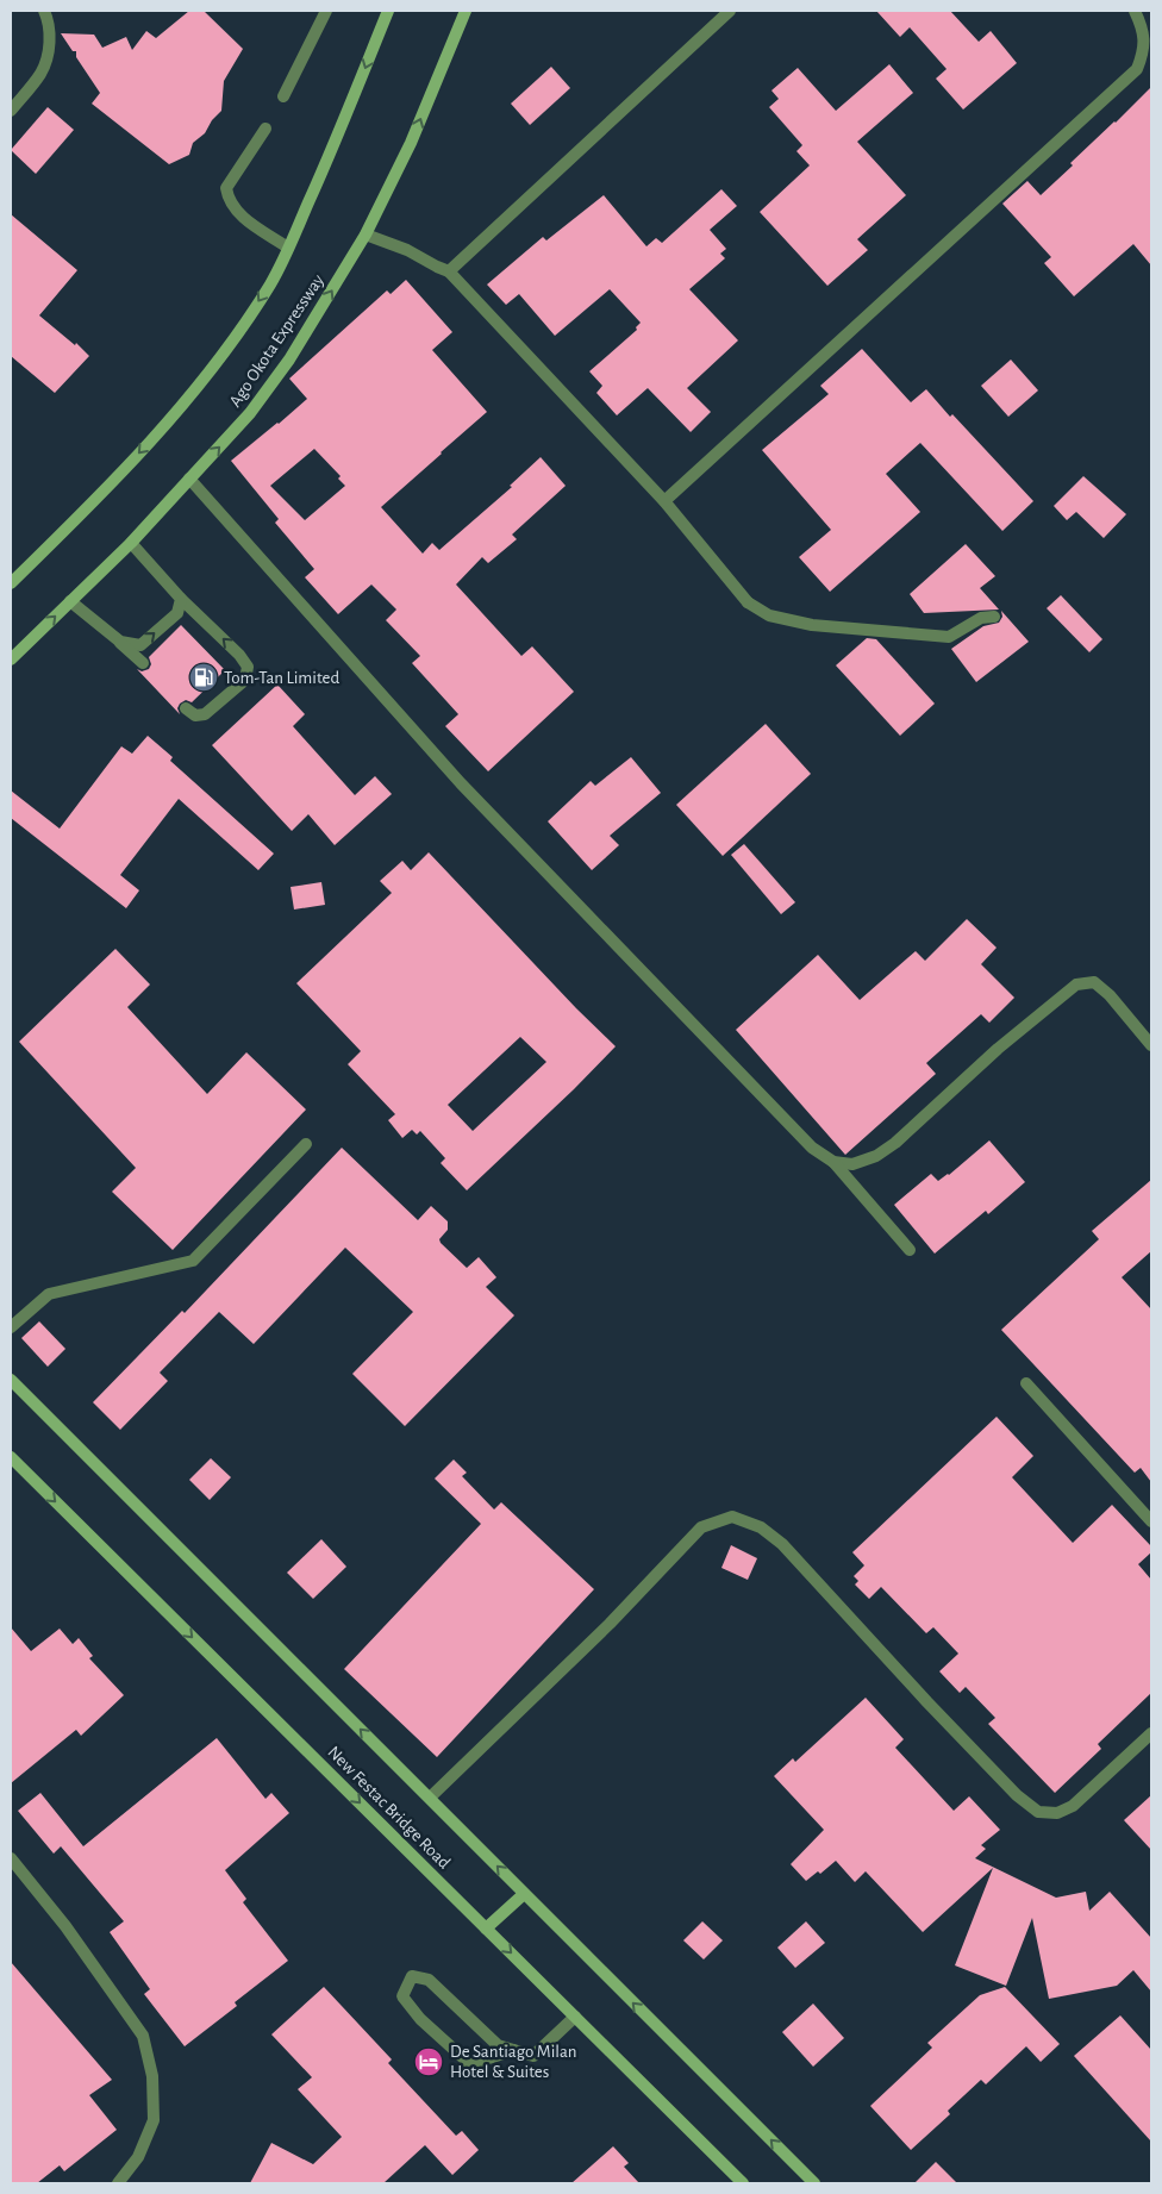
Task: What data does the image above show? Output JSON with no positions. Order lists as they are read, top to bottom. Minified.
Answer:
{"streets":{"main road":["Ago Okota Expressway","New Festac Bridge Road"]},"places":{"fuel station":["Tom-Tan Limited"],"hotel":["De Santiago Milan Hotel & Suites"]}}
